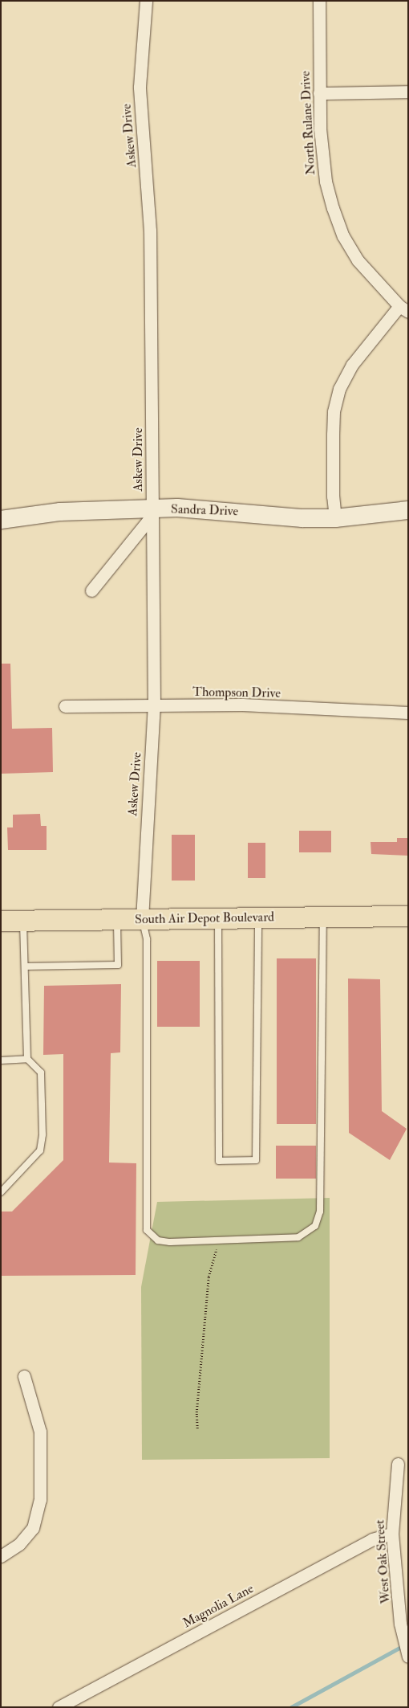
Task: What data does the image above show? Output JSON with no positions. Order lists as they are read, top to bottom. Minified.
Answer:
{"streets":{"main road":["South Air Depot Boulevard"],"street":["North Rulane Drive","Askew Drive","Sandra Drive","Thompson Drive","West Oak Street","Magnolia Lane"]},"crossings":[["Askew Drive","Sandra Drive"],["Askew Drive","Thompson Drive"],["Askew Drive","South Air Depot Boulevard"],["West Oak Street","Magnolia Lane"]]}
